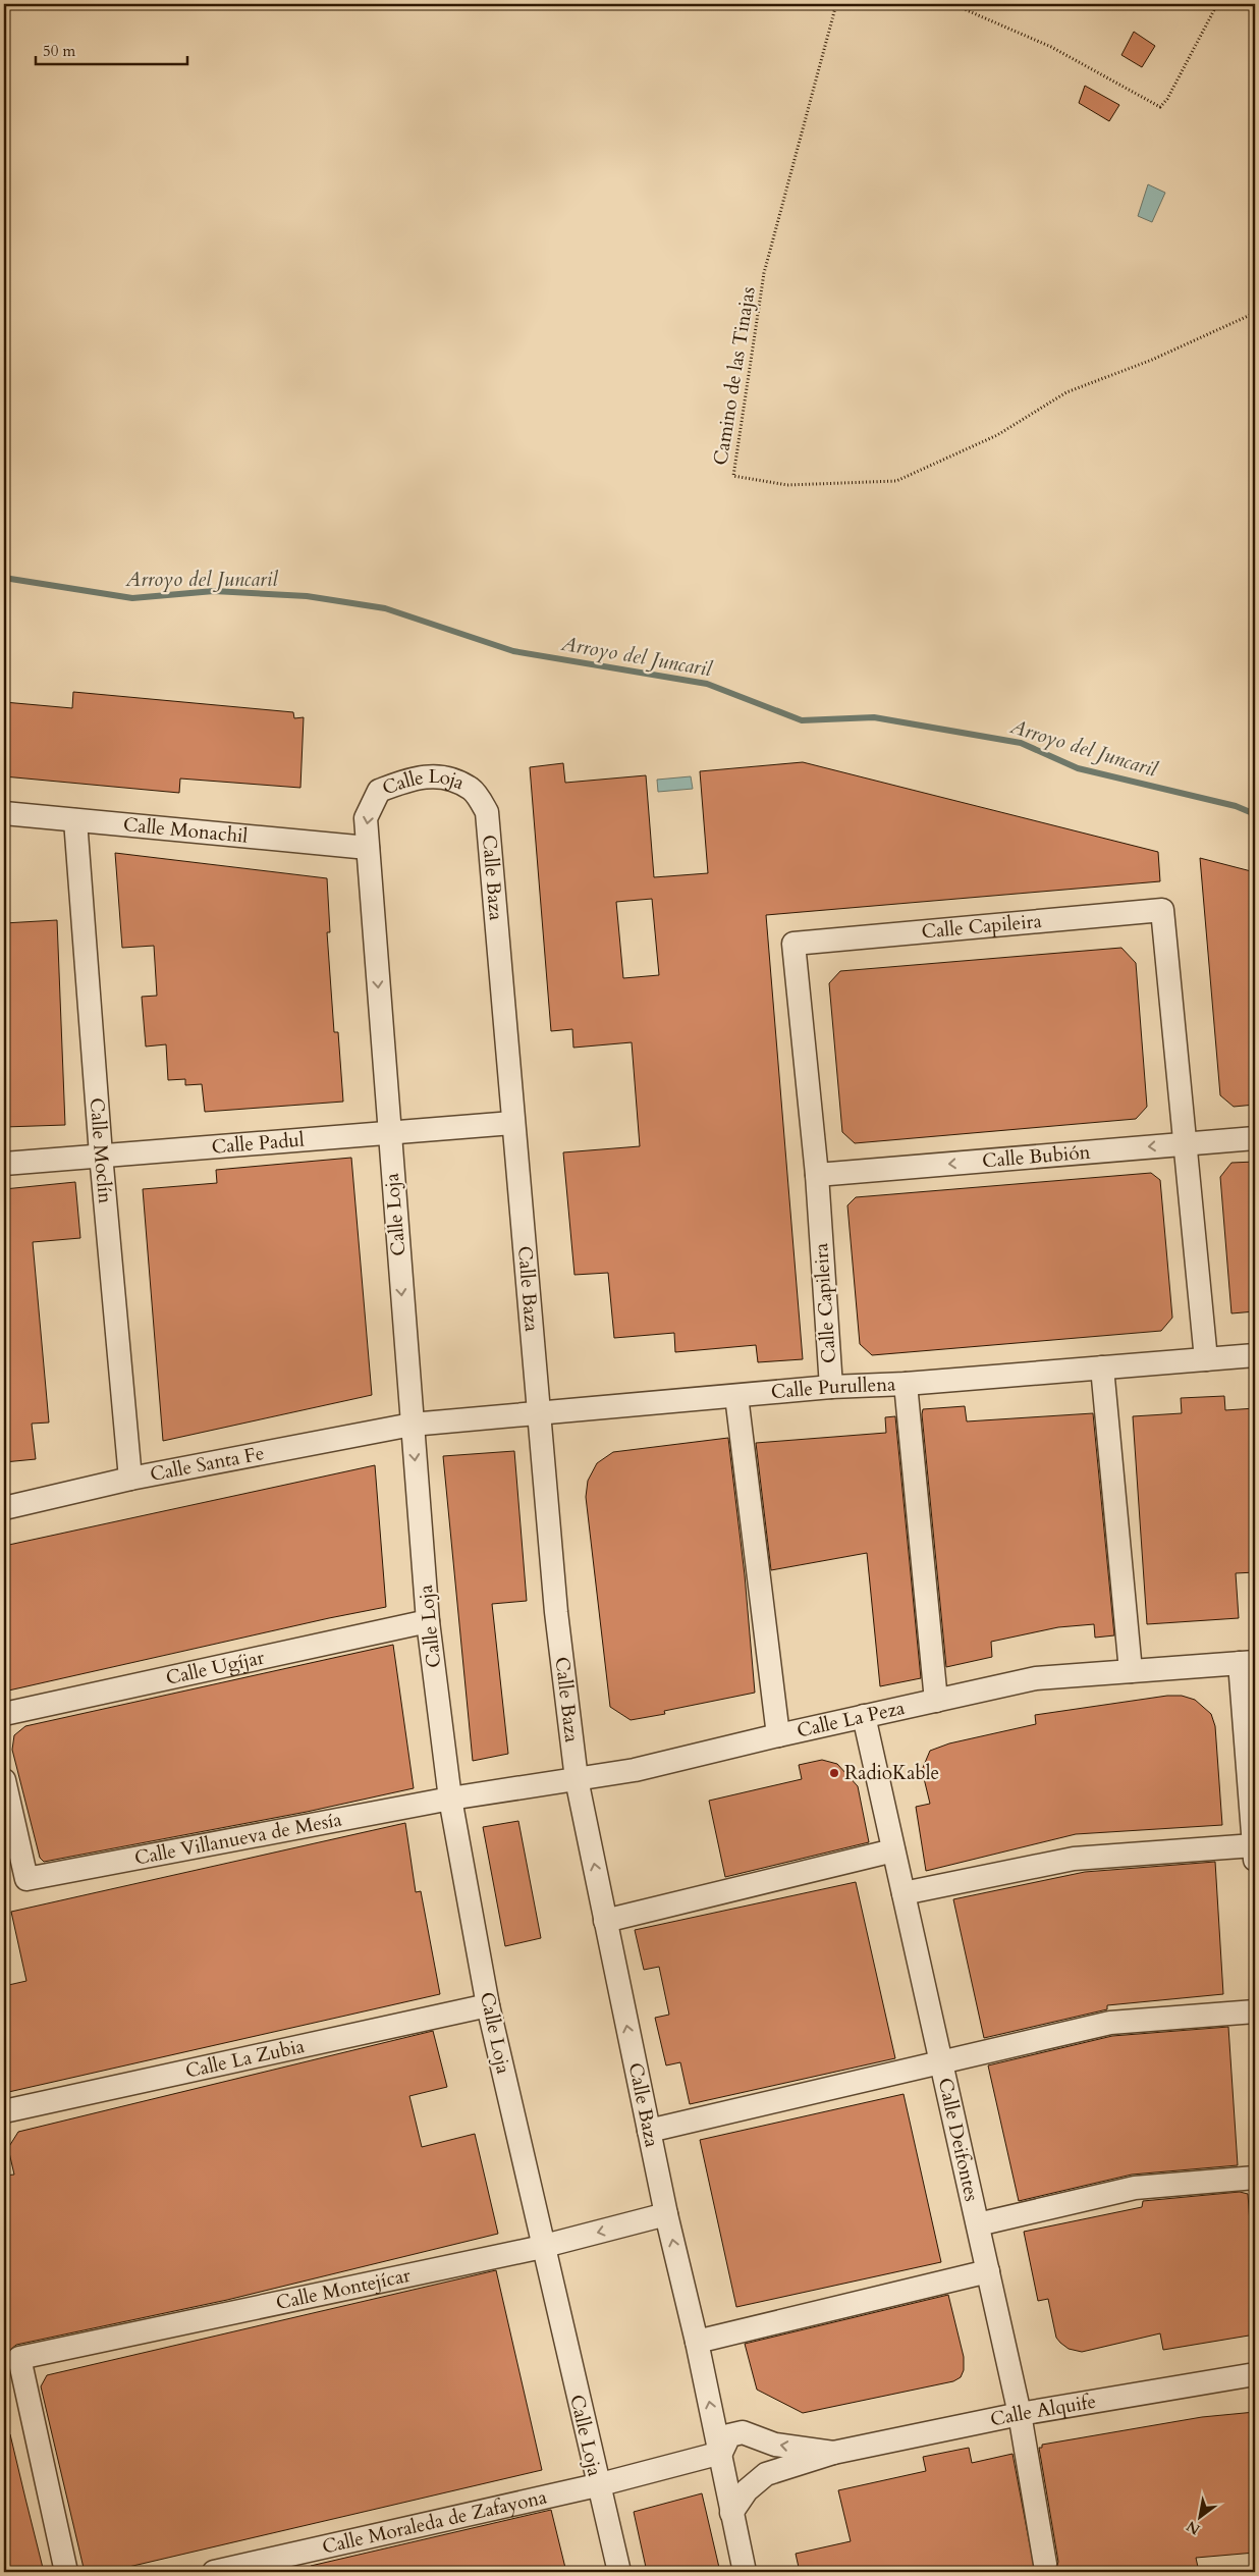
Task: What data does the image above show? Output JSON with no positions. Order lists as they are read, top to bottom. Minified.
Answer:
{"streets":{"street":["Calle Loja","Calle Monachil","Calle Baza","Calle Capileira","Calle Padul","Calle Moclín","Calle Bubión","Calle Purullena","Calle Santa Fe","Calle Ugíjar","Calle La Peza","Calle Villanueva de Mesía","Calle La Zubia","Calle Deifontes","Calle Montejícar","Calle Alquife","Calle Moraleda de Zafayona"],"path":["Camino de las Tinajas"]},"crossings":[["Calle Loja","Calle Monachil"],["Calle Loja","Calle Baza"],["Calle Loja","Calle Padul"],["Calle Loja","Calle Purullena"],["Calle Loja","Calle Santa Fe"],["Calle Loja","Calle Ugíjar"],["Calle Loja","Calle La Peza"],["Calle Loja","Calle Villanueva de Mesía"],["Calle Loja","Calle La Zubia"],["Calle Loja","Calle Montejícar"],["Calle Loja","Calle Moraleda de Zafayona"],["Calle Monachil","Calle Moclín"],["Calle Baza","Calle Padul"],["Calle Baza","Calle Purullena"],["Calle Baza","Calle La Peza"],["Calle Baza","Calle Montejícar"],["Calle Baza","Calle Alquife"],["Calle Capileira","Calle Bubión"],["Calle Capileira","Calle Purullena"],["Calle Padul","Calle Moclín"],["Calle Moclín","Calle Santa Fe"],["Calle Purullena","Calle Santa Fe"],["Calle La Peza","Calle Villanueva de Mesía"],["Calle La Peza","Calle Deifontes"],["Calle Deifontes","Calle Alquife"]],"one_way":["Calle Loja","Calle Bubión"],"water":["Arroyo del Juncaril"],"places":["RadioKable"],"scale_bar":"50 m","north":"bottom left"}
